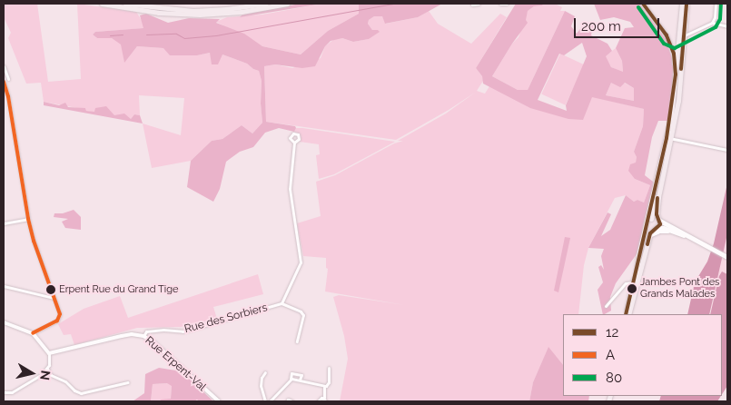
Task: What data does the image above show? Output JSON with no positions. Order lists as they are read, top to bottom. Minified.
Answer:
{"streets":{"street":["Rue des Sorbiers","Rue Erpent-Val"]},"crossings":[["Rue des Sorbiers","Rue Erpent-Val"]],"places":["Jambes Pont des Grands Malades","Erpent Rue du Grand Tige"],"lines":["transit line 12","transit line 80","transit line A"],"legend":["12","A","80"],"scale_bar":"200 m","north":"right"}
